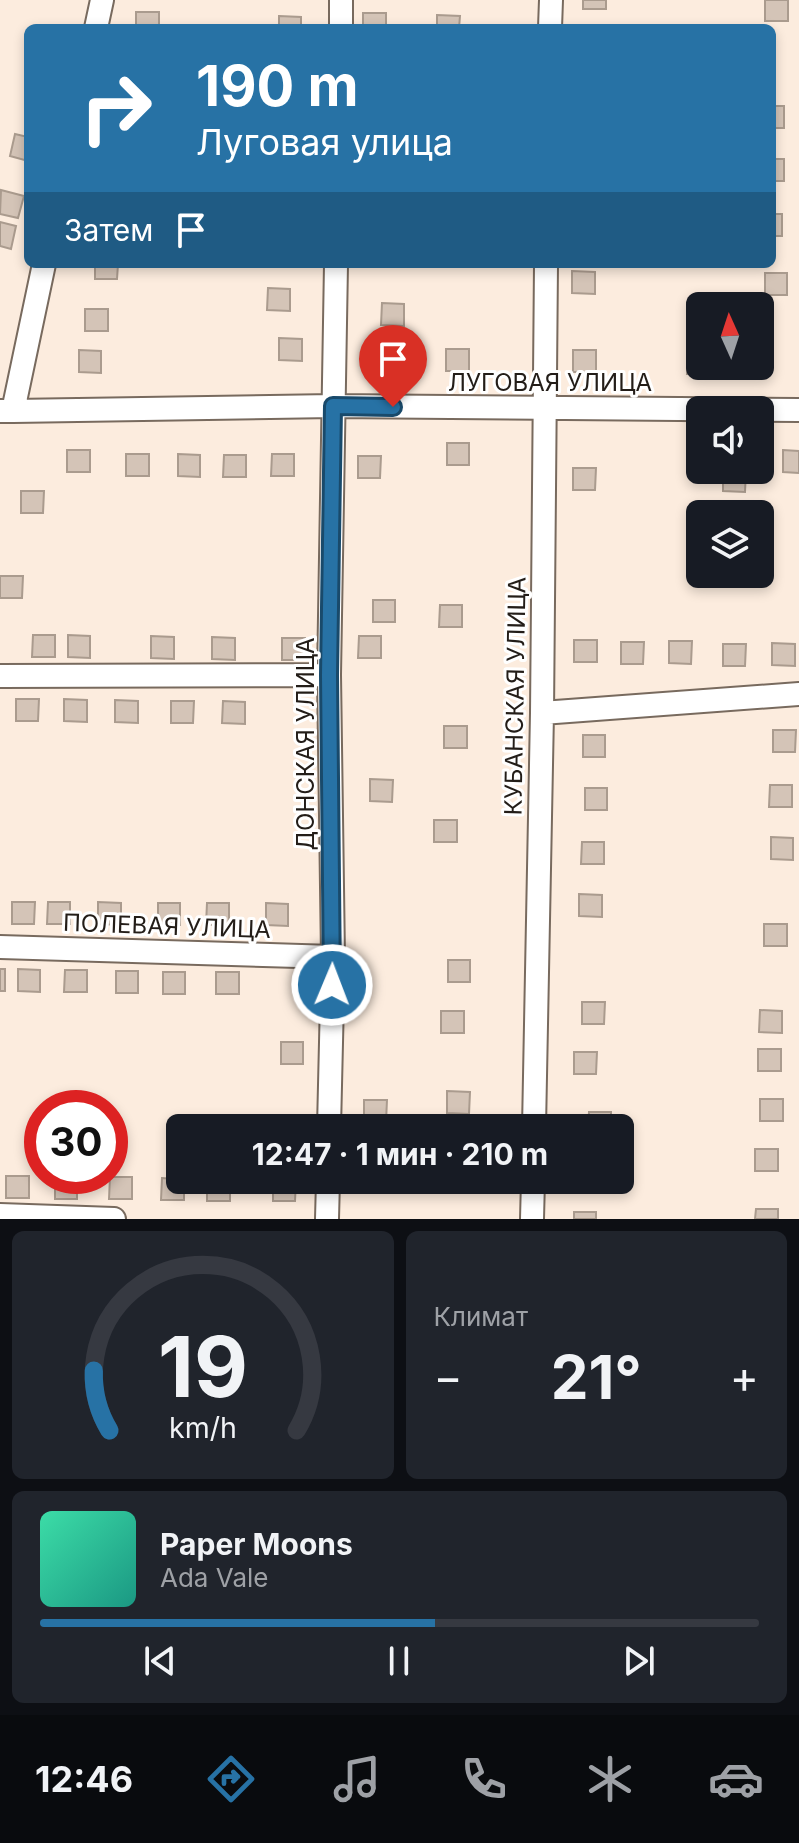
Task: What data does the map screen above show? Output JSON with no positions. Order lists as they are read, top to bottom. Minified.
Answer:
{"streets":{"street":["ЛУГОВАЯ УЛИЦА","КУБАНСКАЯ УЛИЦА","ДОНСКАЯ УЛИЦА","ПОЛЕВАЯ УЛИЦА"]},"crossings":[["ЛУГОВАЯ УЛИЦА","КУБАНСКАЯ УЛИЦА"],["ЛУГОВАЯ УЛИЦА","ДОНСКАЯ УЛИЦА"],["ДОНСКАЯ УЛИЦА","ПОЛЕВАЯ УЛИЦА"]],"north":"top","page":{"turn":["190 m","Луговая улица"],"then":"Затем","limit":"30","trip":"12:47 · 1 мин · 210 m","tile":"Климат","heat":["−","21°","+"],"song":["Paper Moons","Ada Vale"],"tabs":"12:46","gauge":["19","km/h"]}}
